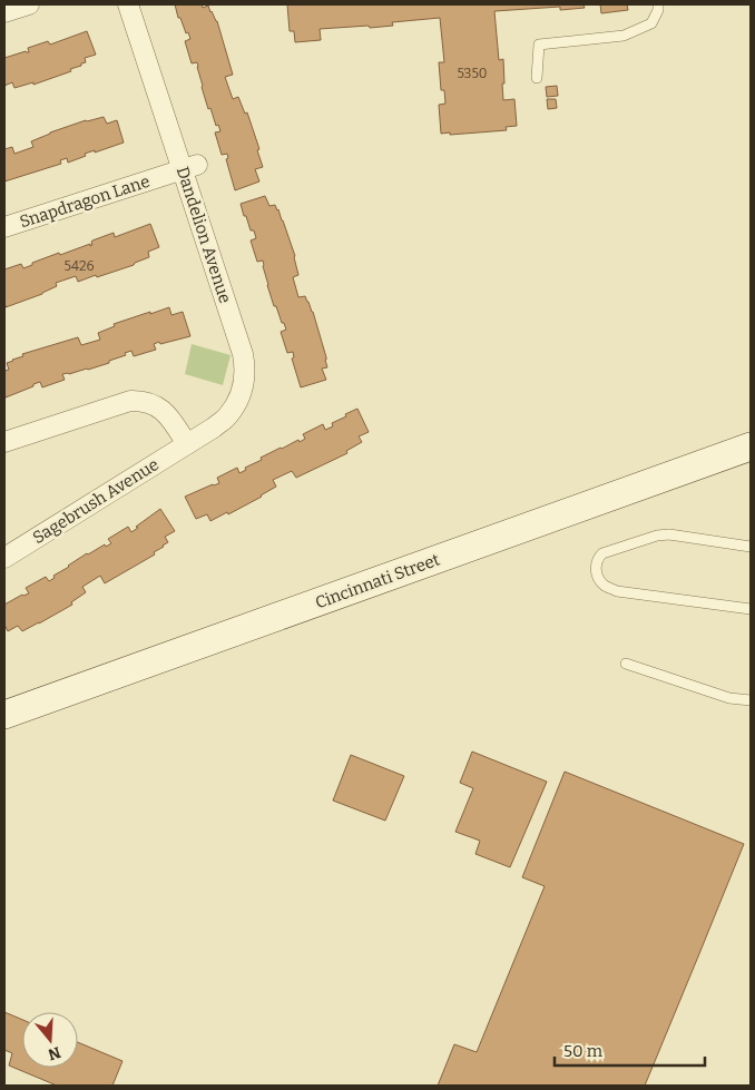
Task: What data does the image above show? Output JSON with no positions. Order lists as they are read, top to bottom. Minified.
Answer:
{"streets":{"street":["Snapdragon Lane","Dandelion Avenue","Sagebrush Avenue","Cincinnati Street"]},"crossings":[["Snapdragon Lane","Dandelion Avenue"],["Dandelion Avenue","Sagebrush Avenue"]],"house_numbers":["5350","5426"],"scale_bar":"50 m","north":"bottom"}
